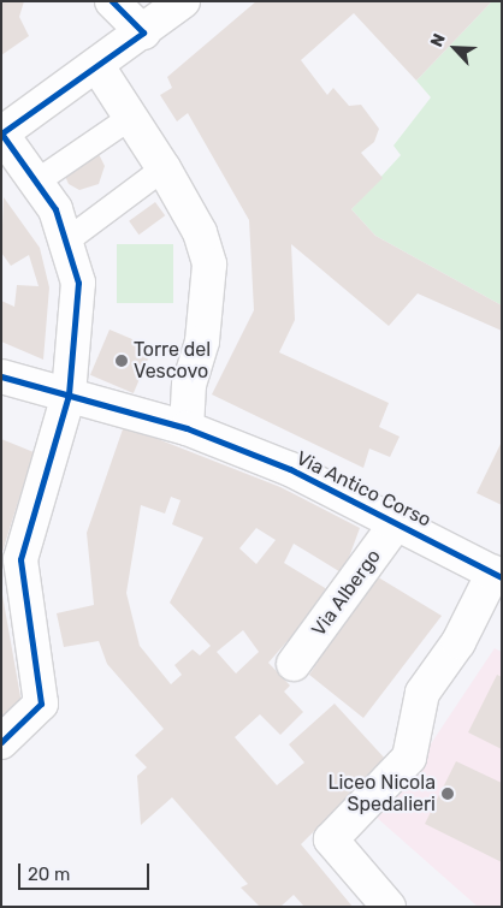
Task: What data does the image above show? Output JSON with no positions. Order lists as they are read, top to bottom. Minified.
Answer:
{"streets":{"street":["Via Antico Corso","Via Albergo"]},"crossings":[["Via Antico Corso","Via Albergo"]],"places":["Torre del Vescovo","Liceo Nicola Spedalieri"],"scale_bar":"20 m","north":"top left"}
